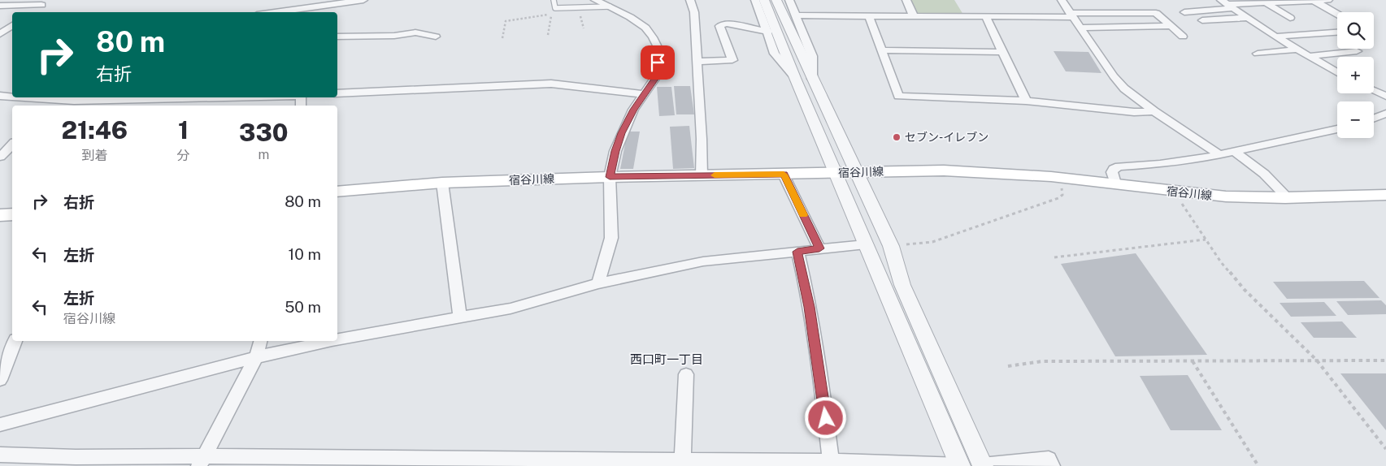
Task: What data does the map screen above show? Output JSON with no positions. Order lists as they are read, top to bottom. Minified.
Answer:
{"streets":{"main road":["宿谷川線"]},"districts":["西口町一丁目"],"places":["セブン-イレブン"],"page":{"map_buttons":["+","−"],"turn":["80 m","右折"],"eta":["21:46","到着","1","分","330","m"],"list":[{"name":"右折","value":"80 m"},{"name":"左折","value":"10 m"},{"name":"左折","note":"宿谷川線","value":"50 m"}]}}
